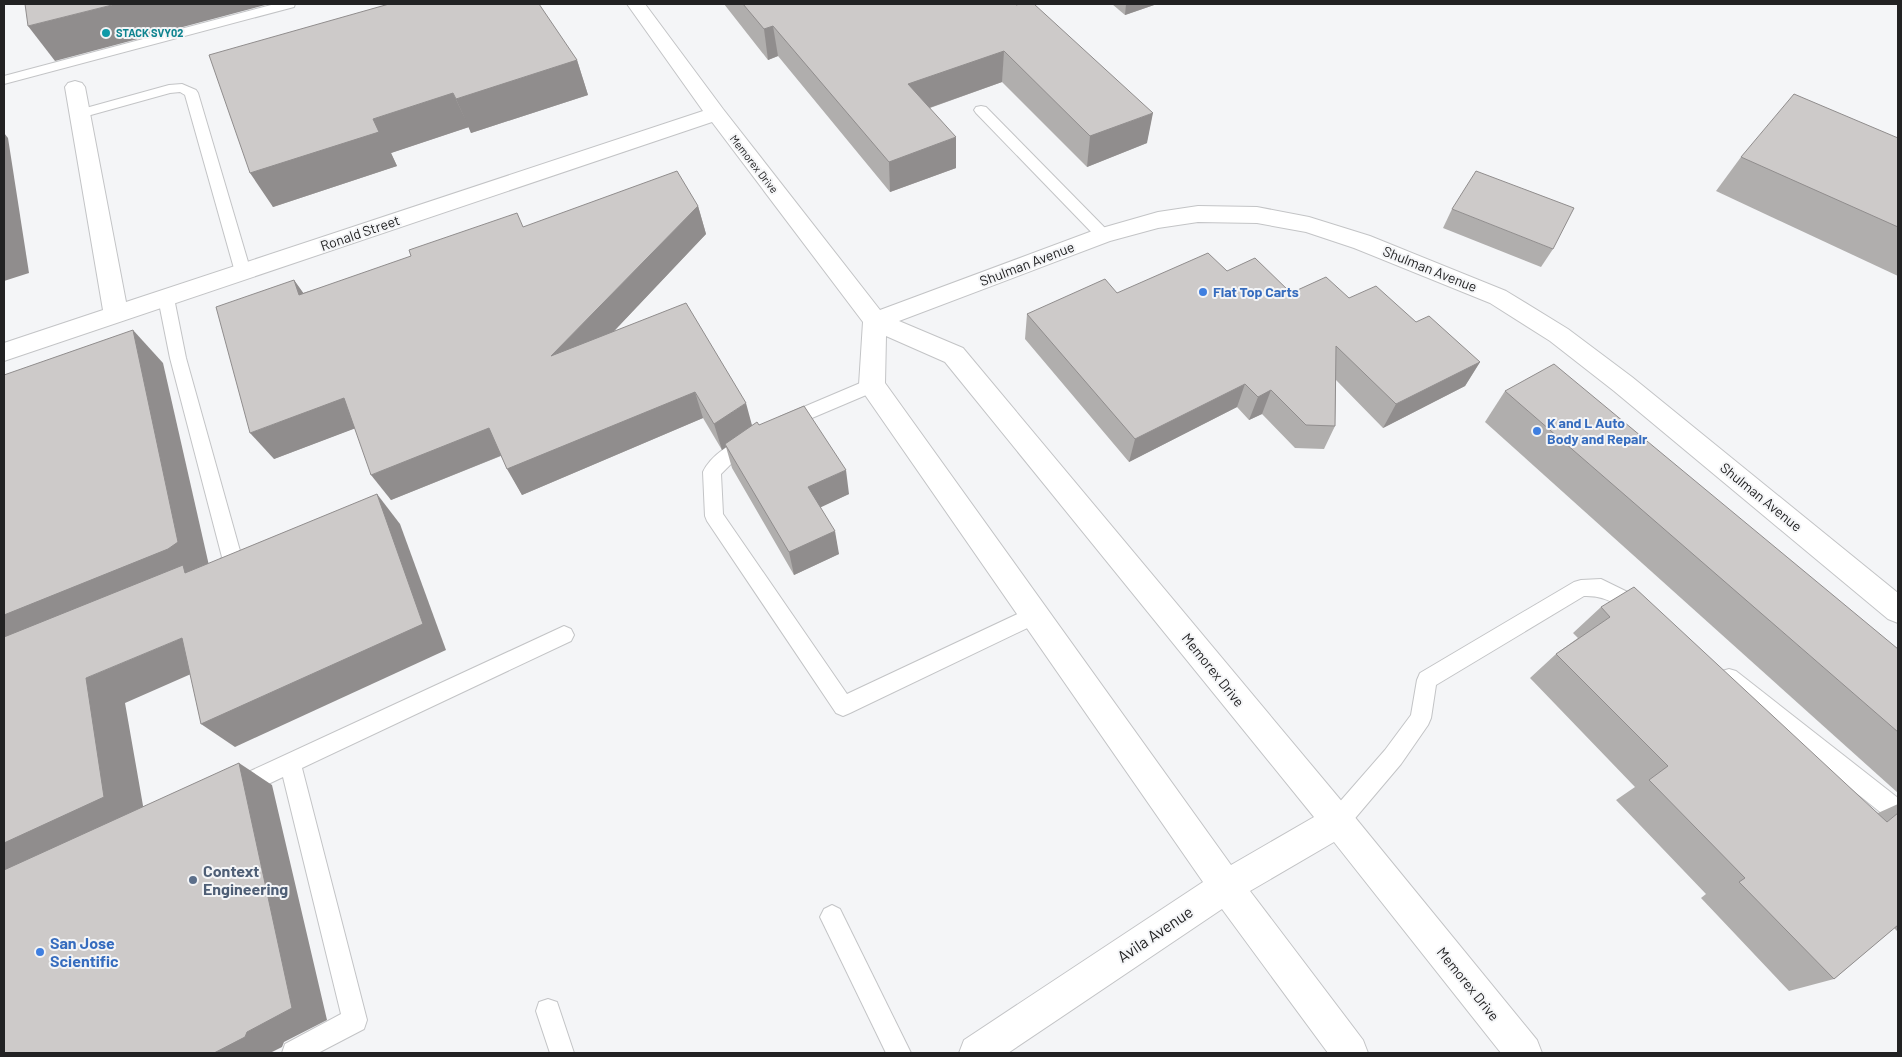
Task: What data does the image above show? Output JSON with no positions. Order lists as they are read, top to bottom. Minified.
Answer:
{"streets":{"street":["Memorex Drive","Ronald Street","Shulman Avenue","Avila Avenue"]},"crossings":[["Memorex Drive","Ronald Street"],["Memorex Drive","Shulman Avenue"],["Memorex Drive","Avila Avenue"]],"places":["STACK SVY02","Flat Top Carts","K and L Auto Body and Repair","Context Engineering","San Jose Scientific"]}
